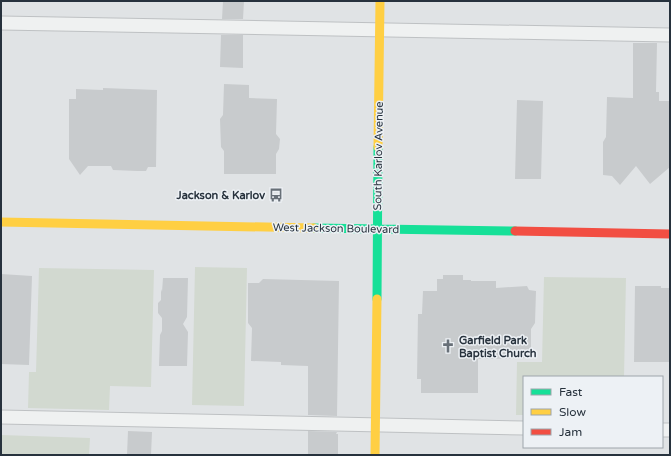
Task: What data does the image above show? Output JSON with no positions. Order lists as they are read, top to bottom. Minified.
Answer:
{"streets":{"street":["South Karlov Avenue","West Jackson Boulevard"]},"crossings":[["South Karlov Avenue","West Jackson Boulevard"]],"places":{"bus stop":["Jackson & Karlov"],"church":["Garfield Park Baptist Church"]},"legend":["Fast","Slow","Jam"]}
